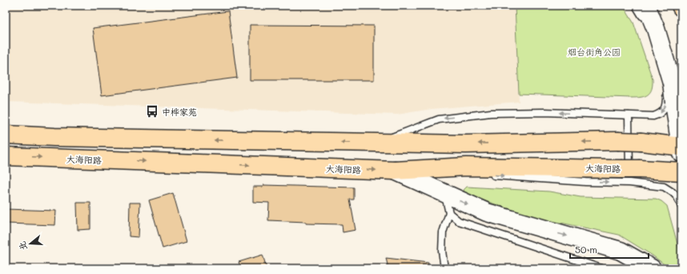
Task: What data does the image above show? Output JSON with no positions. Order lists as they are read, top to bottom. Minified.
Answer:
{"streets":{"highway":["大海阳路"]},"parks":["烟台街角公园"],"places":{"bus stop":["中桦家苑"]},"scale_bar":"50 m","north":"left"}
